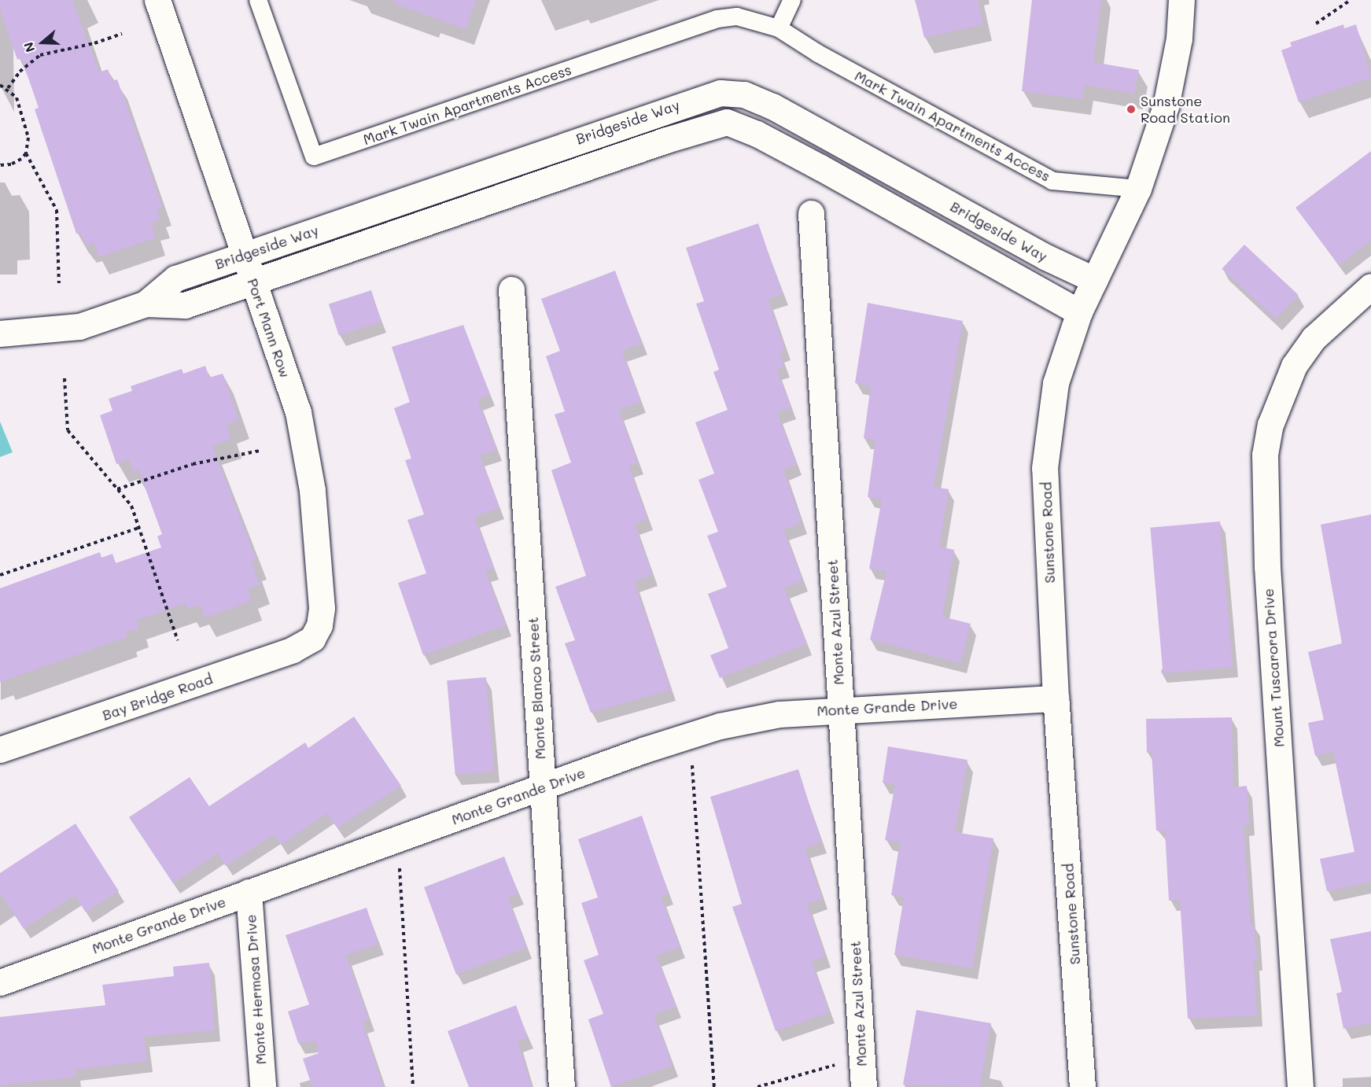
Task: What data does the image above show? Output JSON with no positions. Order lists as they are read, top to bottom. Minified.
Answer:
{"streets":{"street":["Bridgeside Way","Port Mann Row","Sunstone Road","Monte Azul Street","Mount Tuscarora Drive","Monte Blanco Street","Bay Bridge Road","Monte Grande Drive","Monte Hermosa Drive"],"lane":["Mark Twain Apartments Access"]},"crossings":[["Mark Twain Apartments Access","Sunstone Road"],["Bridgeside Way","Port Mann Row"],["Bridgeside Way","Sunstone Road"],["Port Mann Row","Bay Bridge Road"],["Sunstone Road","Monte Grande Drive"],["Monte Azul Street","Monte Grande Drive"],["Monte Blanco Street","Monte Grande Drive"],["Monte Grande Drive","Monte Hermosa Drive"]],"places":["Sunstone Road Station"],"north":"left"}
